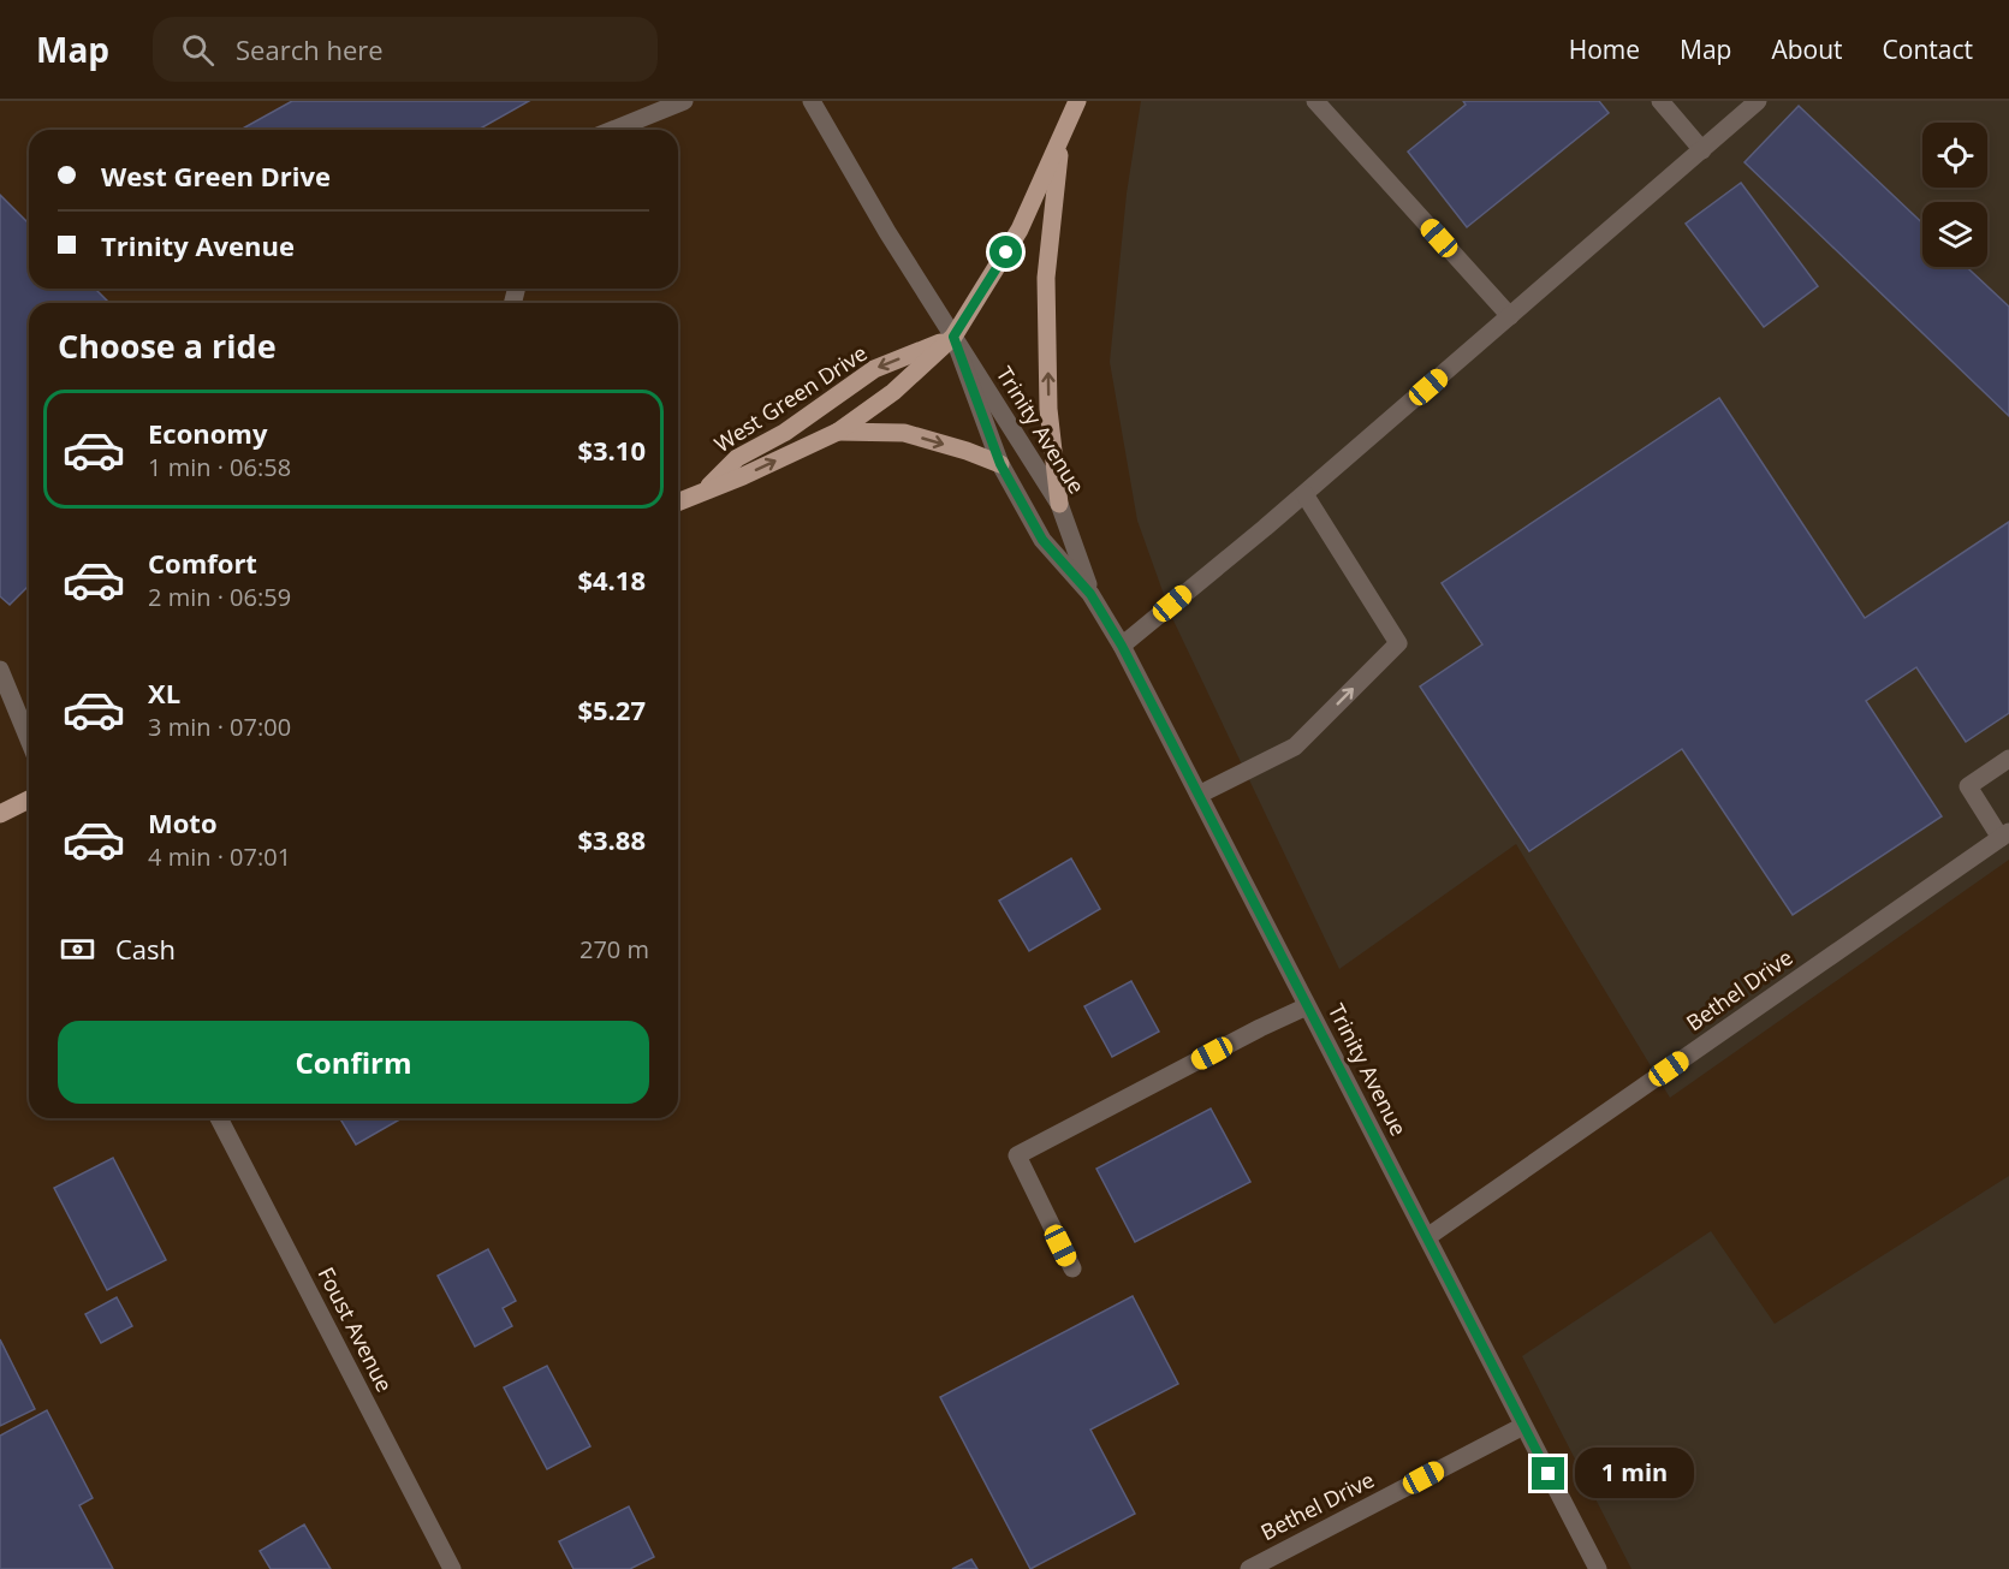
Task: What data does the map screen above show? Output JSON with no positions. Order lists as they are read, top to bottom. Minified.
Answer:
{"streets":{"main road":["West Green Drive"],"street":["Trinity Avenue","Bethel Drive","Foust Avenue"]},"crossings":[["West Green Drive","Trinity Avenue"],["Trinity Avenue","Bethel Drive"]],"page":{"header":"Map","search":"Search here","nav":["Home","Map","About","Contact"],"banner":["West Green Drive","Trinity Avenue"],"heading":"Choose a ride","list":[{"name":"Economy","note":"1 min · 06:58","value":"$3.10"},{"name":"Comfort","note":"2 min · 06:59","value":"$4.18"},{"name":"XL","note":"3 min · 07:00","value":"$5.27"},{"name":"Moto","note":"4 min · 07:01","value":"$3.88"}],"pay":["Cash","270 m"],"buttons":"Confirm","bubble":"1 min"}}
